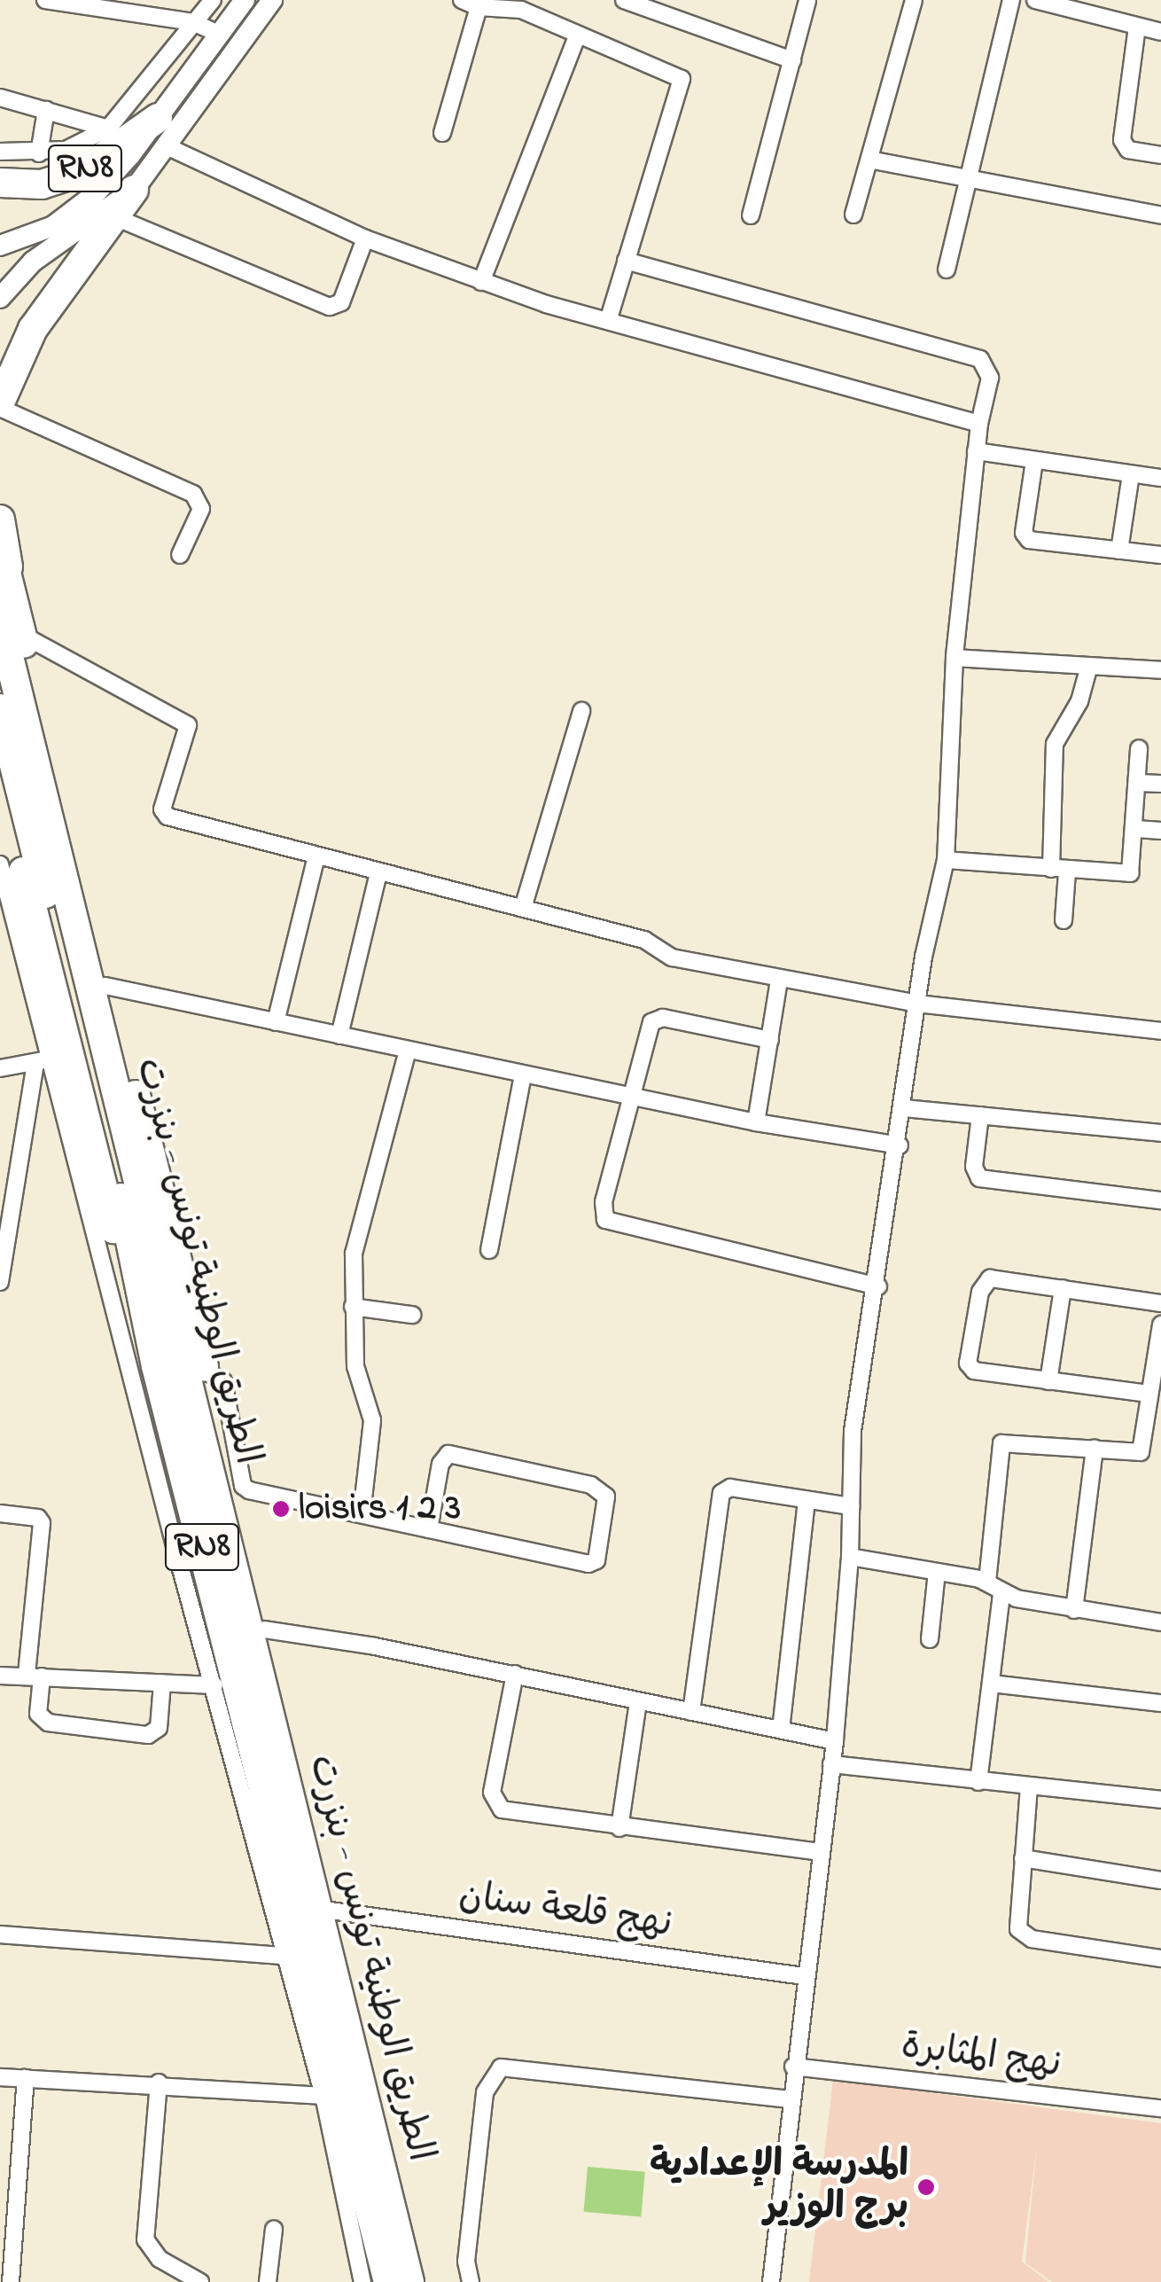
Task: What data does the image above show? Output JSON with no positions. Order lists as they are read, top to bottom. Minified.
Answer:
{"streets":{"highway":["RN8","الطريق الوطنية تونس - بنزرت"],"street":["نهج قلعة سنان","نهج المثابرة"]},"crossings":[["RN8","الطريق الوطنية تونس - بنزرت"],["الطريق الوطنية تونس - بنزرت","نهج قلعة سنان"]],"places":["loisirs 1 2 3","المدرسة الإعدادية برج الوزير"]}
